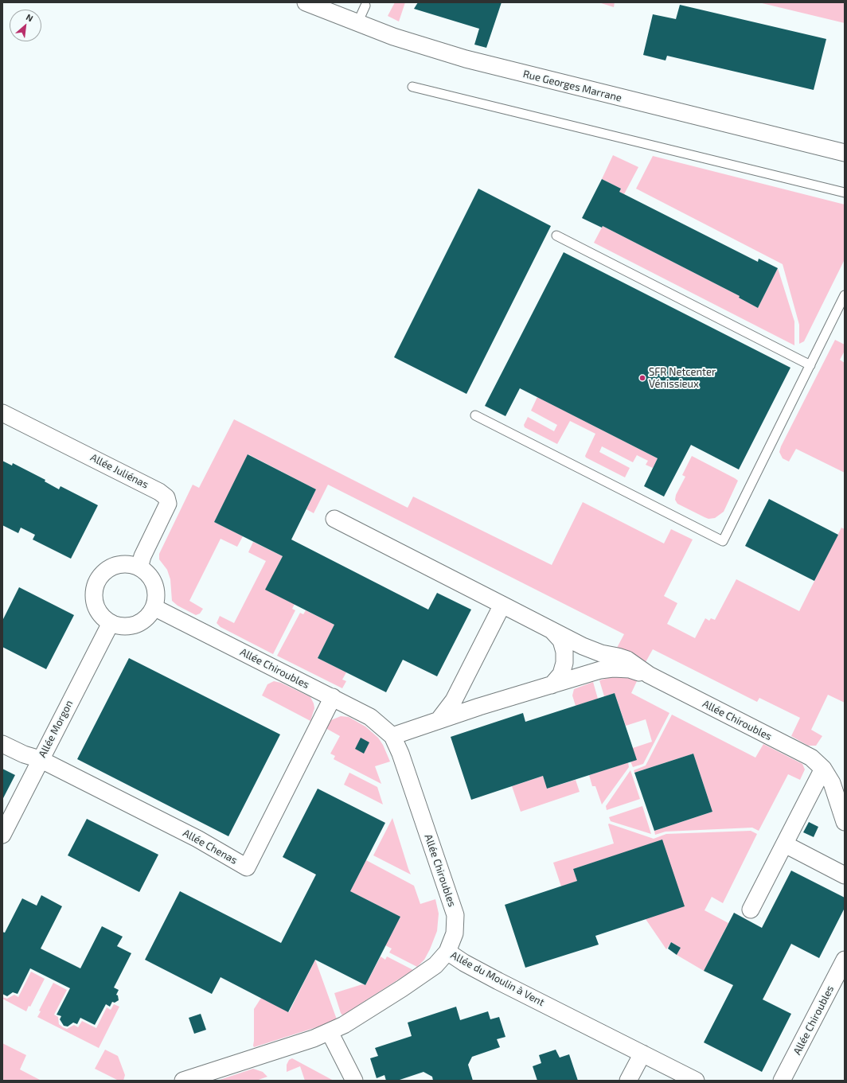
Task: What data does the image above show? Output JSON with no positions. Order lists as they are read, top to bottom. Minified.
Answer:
{"streets":{"street":["Rue Georges Marrane","Allée Juliénas","Allée Chiroubles","Allée Morgon","Allée Chenas","Allée du Moulin à Vent"]},"crossings":[["Allée Juliénas","Allée Chiroubles"],["Allée Juliénas","Allée Morgon"],["Allée Chiroubles","Allée Morgon"],["Allée Chiroubles","Allée Chenas"],["Allée Chiroubles","Allée du Moulin à Vent"],["Allée Morgon","Allée Chenas"]],"places":["SFR Netcenter Vénissieux"],"north":"top right"}
